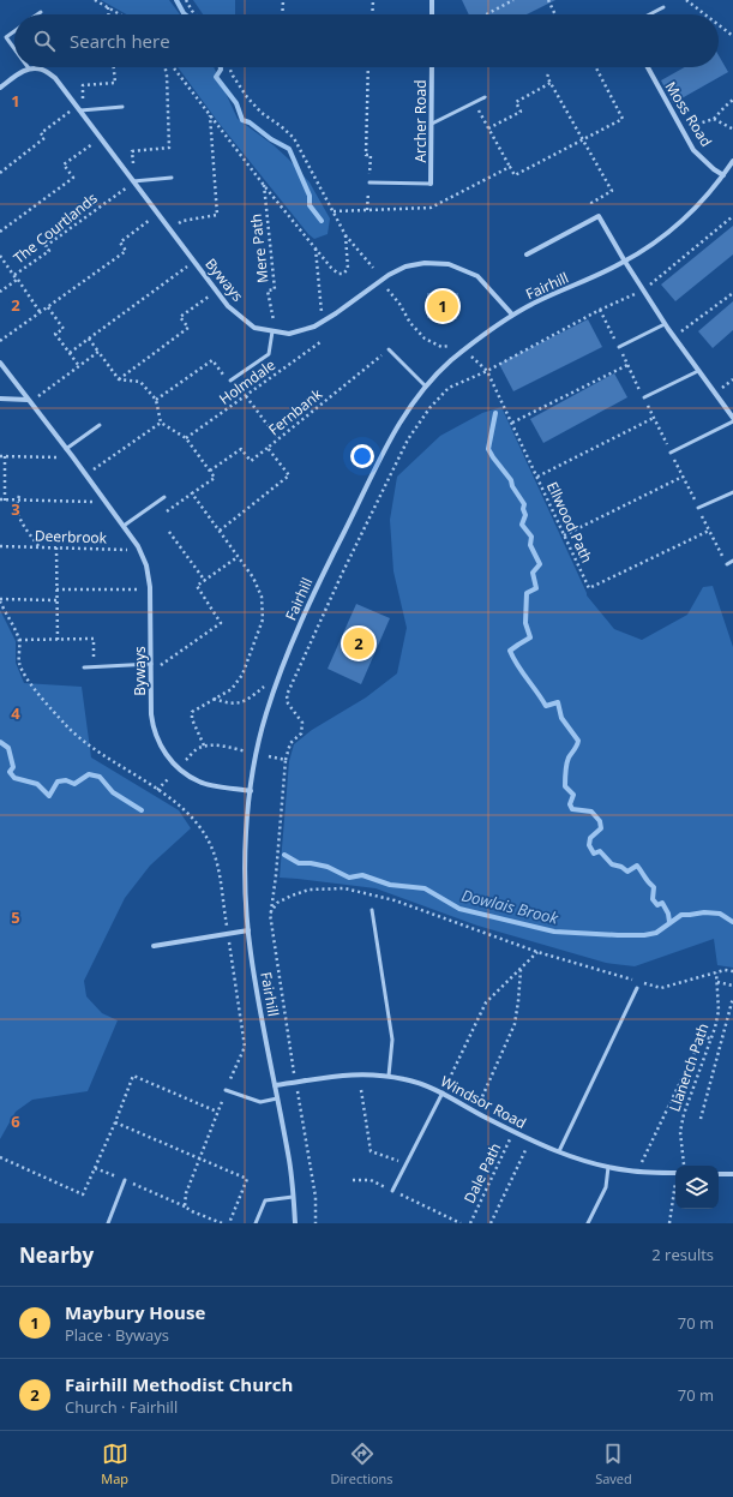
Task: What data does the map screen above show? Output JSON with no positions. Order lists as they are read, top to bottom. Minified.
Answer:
{"streets":{"street":["Moss Road","Archer Road","Byways","Fairhill","Windsor Road"],"path":["The Courtlands","Mere Path","Holmdale","Fernbank","Ellwood Path","Deerbrook","Llanerch Path","Dale Path"]},"crossings":[["Moss Road","Fairhill"],["The Courtlands","Byways"],["Mere Path","Byways"],["Byways","Fairhill"],["Byways","Deerbrook"],["Fairhill","Ellwood Path"],["Fairhill","Windsor Road"],["Windsor Road","Dale Path"]],"water":["Dowlais Brook"],"page":{"search":"Search here","pins":["1","2"],"heading":["Nearby","2 results"],"list":[{"mark":"1","name":"Maybury House","note":"Place · Byways","value":"70 m"},{"mark":"2","name":"Fairhill Methodist Church","note":"Church · Fairhill","value":"70 m"}],"nav":["Map","Directions","Saved"]},"grid":{"rows":["1","2","3","4","5","6"]}}
